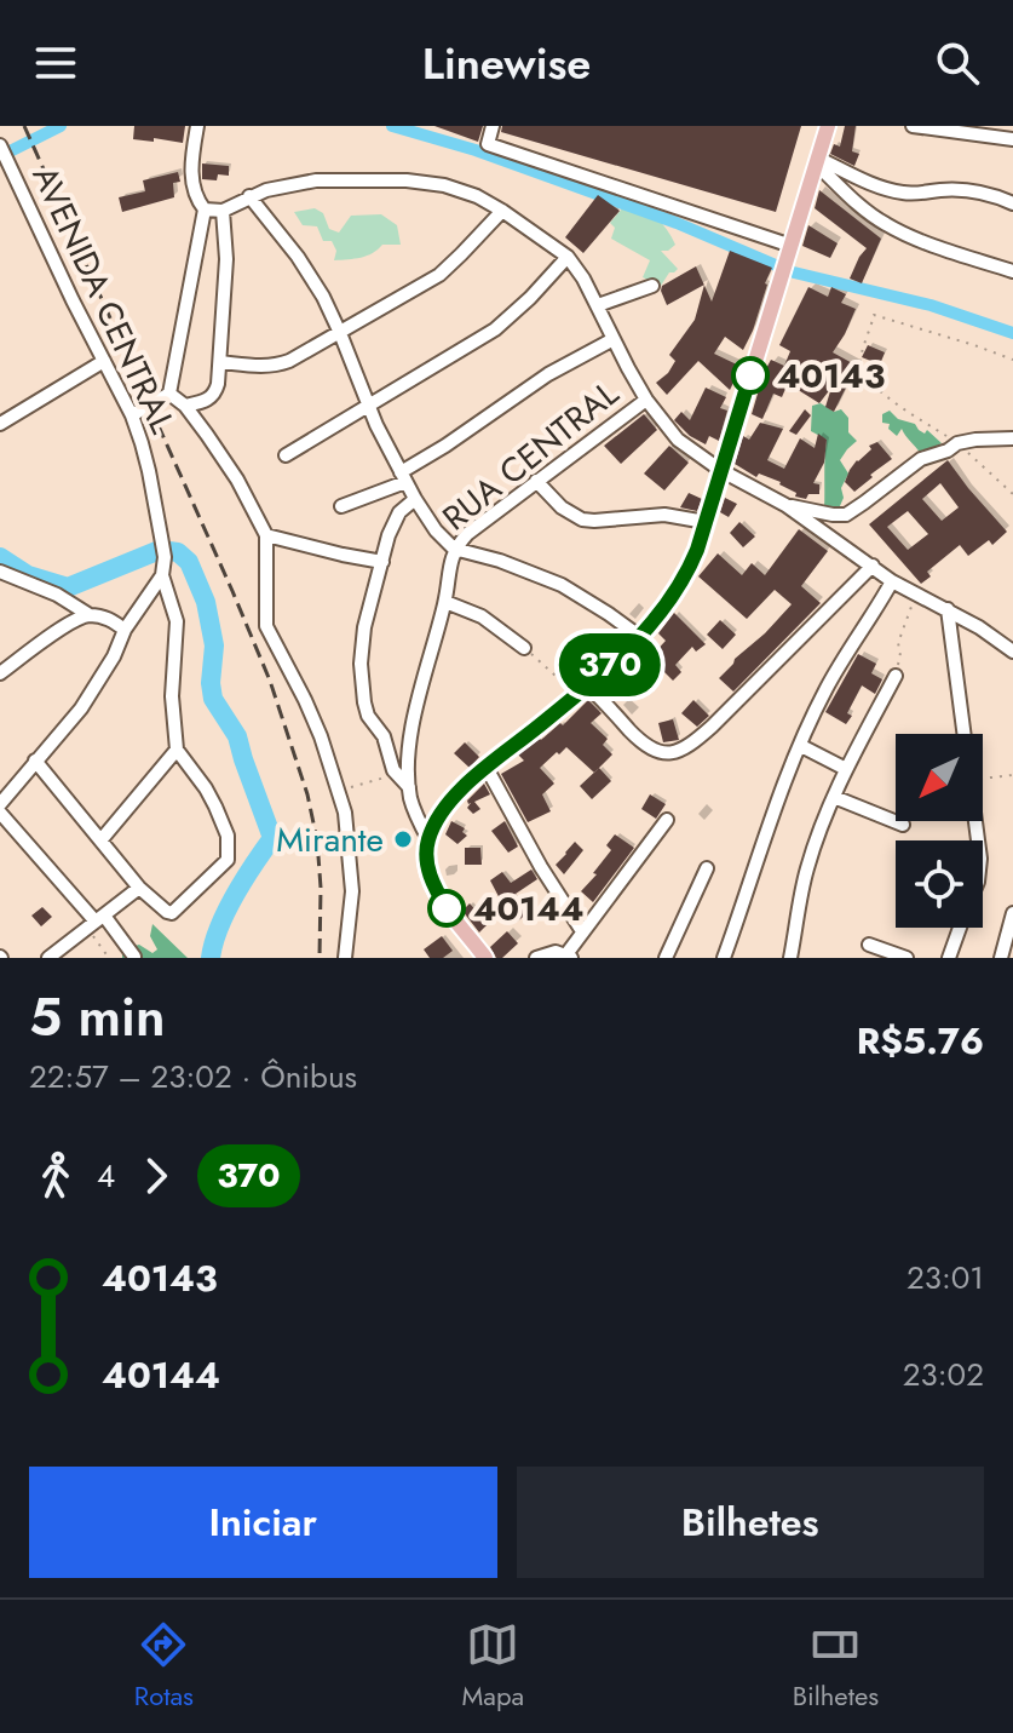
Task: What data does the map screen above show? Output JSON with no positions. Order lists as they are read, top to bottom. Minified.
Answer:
{"streets":{"street":["AVENIDA CENTRAL","RUA CENTRAL"]},"places":["40143","Mirante","40144"],"lines":["bus line 370"],"north":"bottom left","page":{"header":"Linewise","on_map":"370","heading":["5 min","22:57 – 23:02 · Ônibus","R$5.76"],"legs":["4","370"],"list":[{"name":"40143","value":"23:01"},{"name":"40144","value":"23:02"}],"buttons":["Iniciar","Bilhetes"],"tabs":["Rotas","Mapa","Bilhetes"]}}
